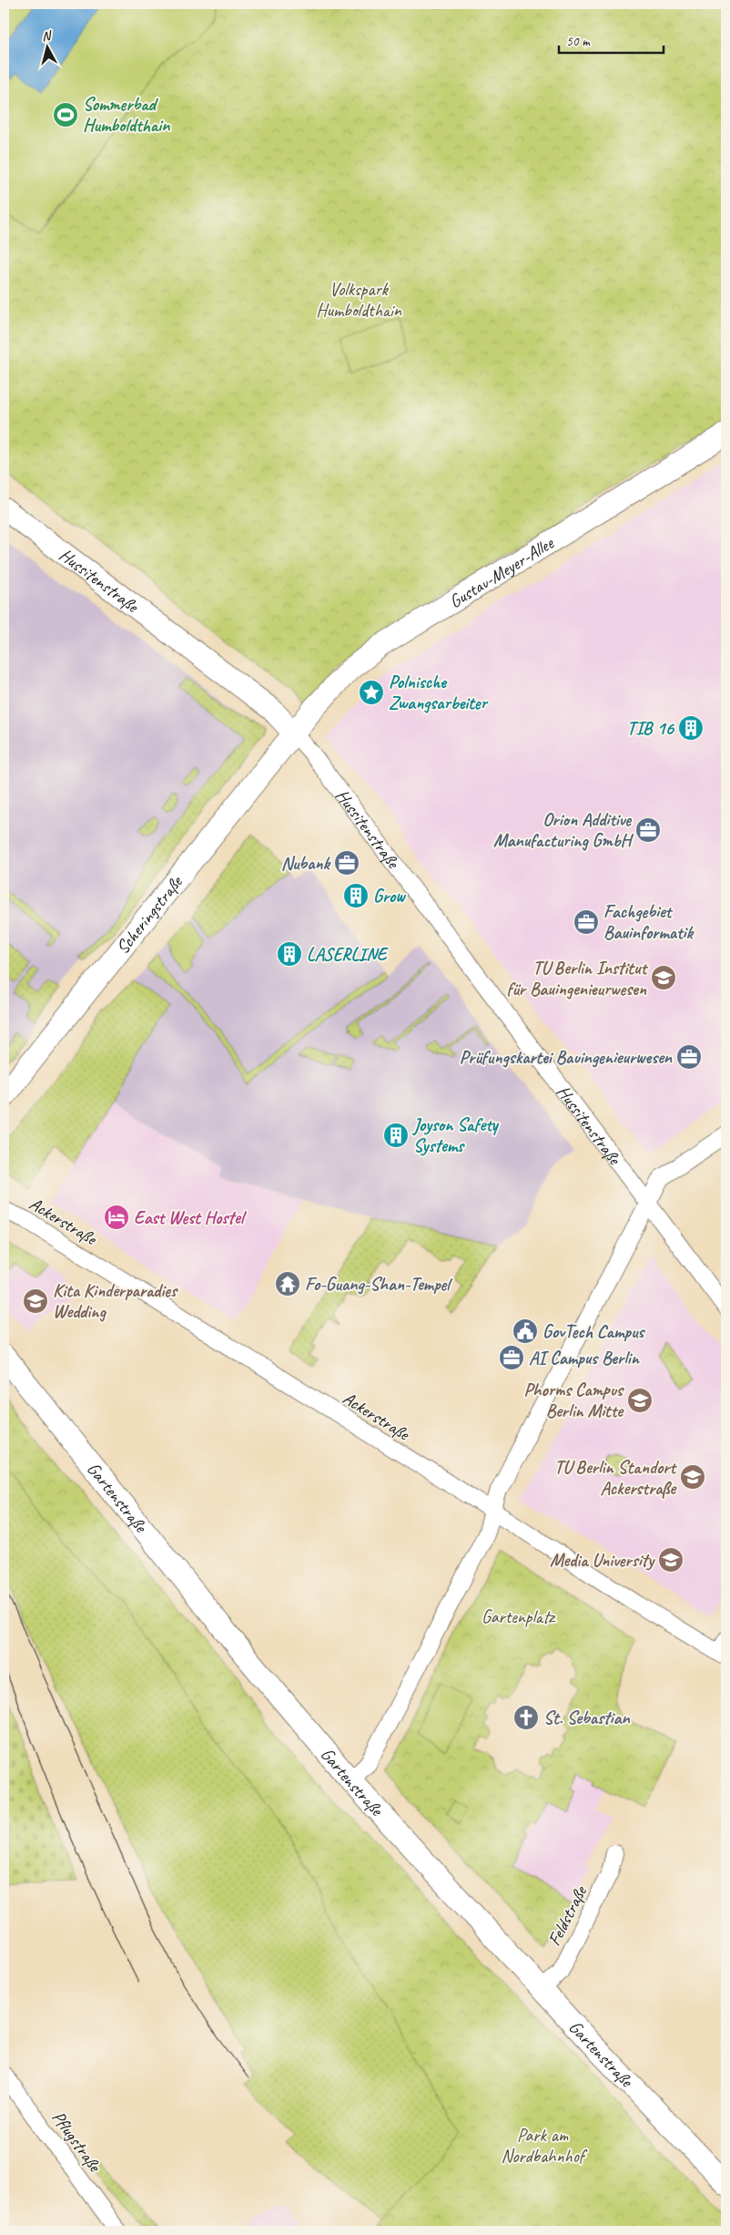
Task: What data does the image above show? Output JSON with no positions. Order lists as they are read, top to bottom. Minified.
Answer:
{"streets":{"street":["Gustav-Meyer-Allee","Hussitenstraße","Scheringstraße","Ackerstraße","Gartenstraße","Feldstraße","Pflugstraße"]},"crossings":[["Gustav-Meyer-Allee","Hussitenstraße"],["Gustav-Meyer-Allee","Scheringstraße"],["Hussitenstraße","Scheringstraße"],["Gartenstraße","Feldstraße"]],"parks":["Volkspark Humboldthain","Gartenplatz","Park am Nordbahnhof"],"places":{"sports":["Sommerbad Humboldthain"],"place":["Polnische Zwangsarbeiter"],"building":["TIB 16","Grow","LASERLINE","Joyson Safety Systems"],"office":["Orion Additive Manufacturing GmbH","Nubank","Fachgebiet Bauinformatik","Prüfungskartei Bauingenieurwesen","AI Campus Berlin"],"school or university":["TU Berlin Institut für Bauingenieurwesen","Kita Kinderparadies Wedding","Phorms Campus Berlin Mitte","TU Berlin Standort Ackerstraße","Media University"],"hotel":["East West Hostel"],"temple":["Fo-Guang-Shan-Tempel"],"public building":["GovTech Campus"],"church":["St. Sebastian"]},"scale_bar":"50 m","north":"top"}
